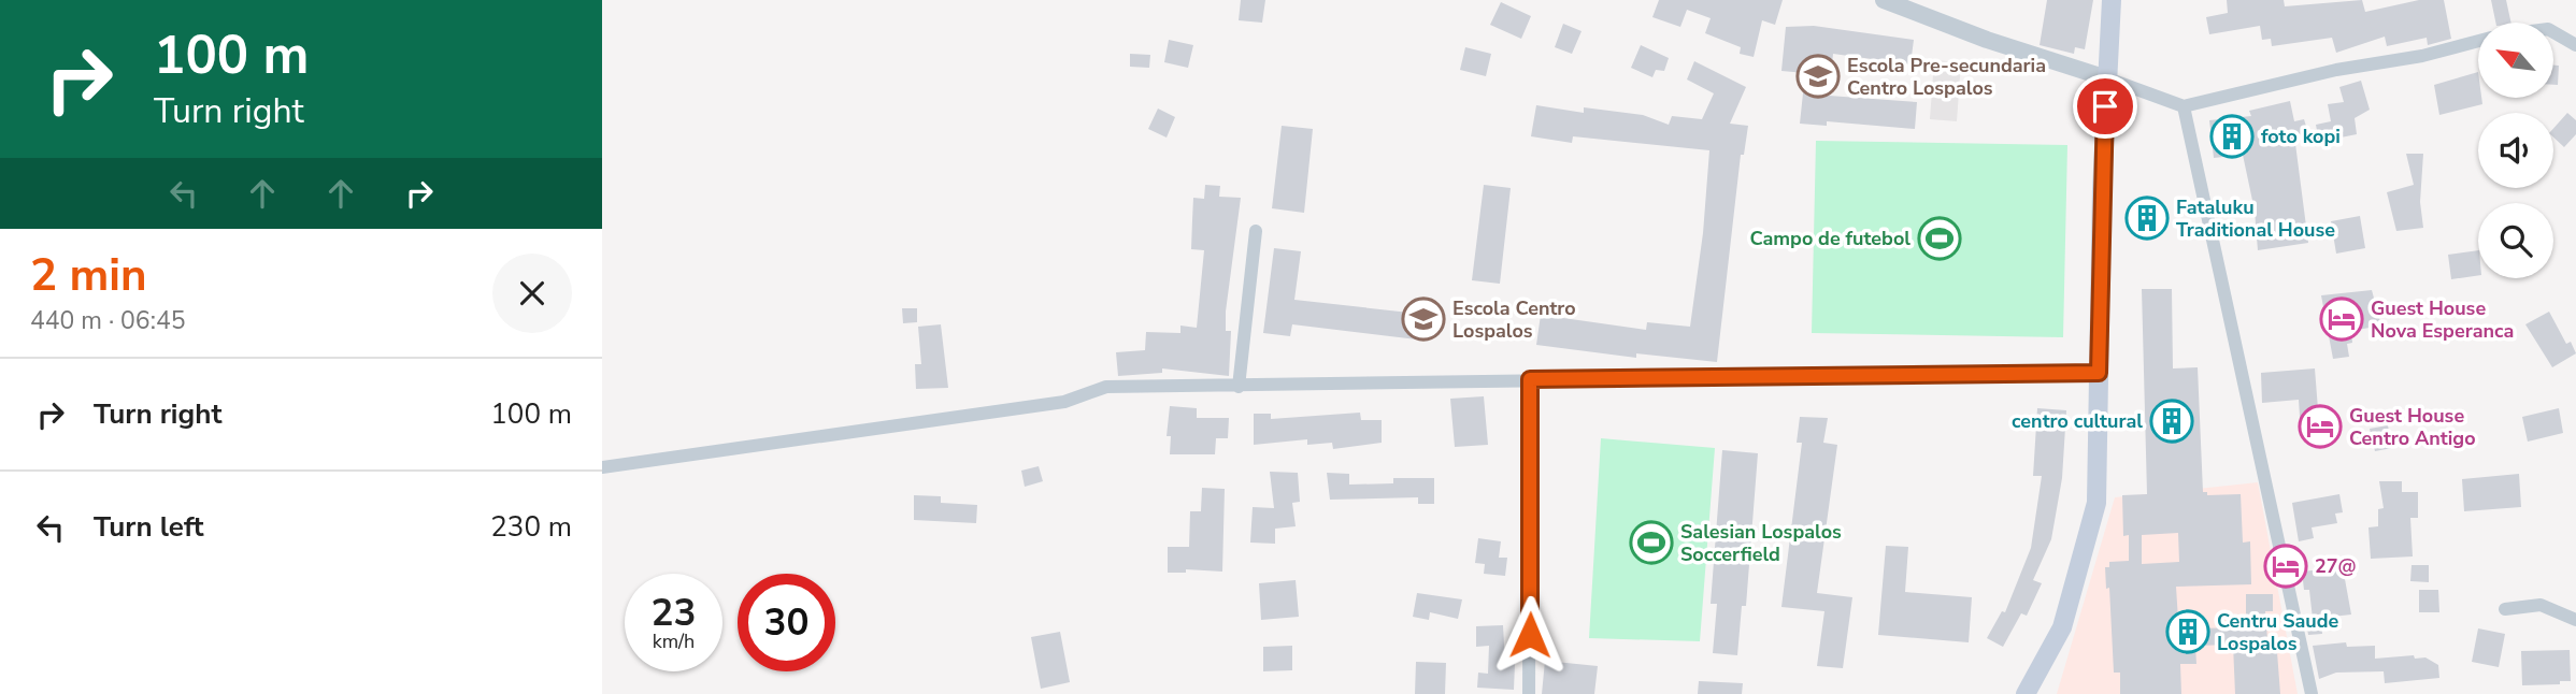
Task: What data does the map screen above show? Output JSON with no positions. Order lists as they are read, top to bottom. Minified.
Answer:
{"places":{"school or university":["Escola Pre-secundaria Centro Lospalos","Escola Centro Lospalos"],"building":["foto kopi","Fataluku Traditional House","centro cultural","Centru Saude Lospalos"],"sports":["Campo de futebol","Salesian Lospalos Soccerfield"],"hotel":["Guest House Nova Esperanca","Guest House Centro Antigo","27@"]},"north":"top left","page":{"turn":["100 m","Turn right"],"heading":["2 min","440 m · 06:45"],"list":[{"name":"Turn right","value":"100 m"},{"name":"Turn left","value":"230 m"}],"speed":"23 km/h","limit":"30"}}
